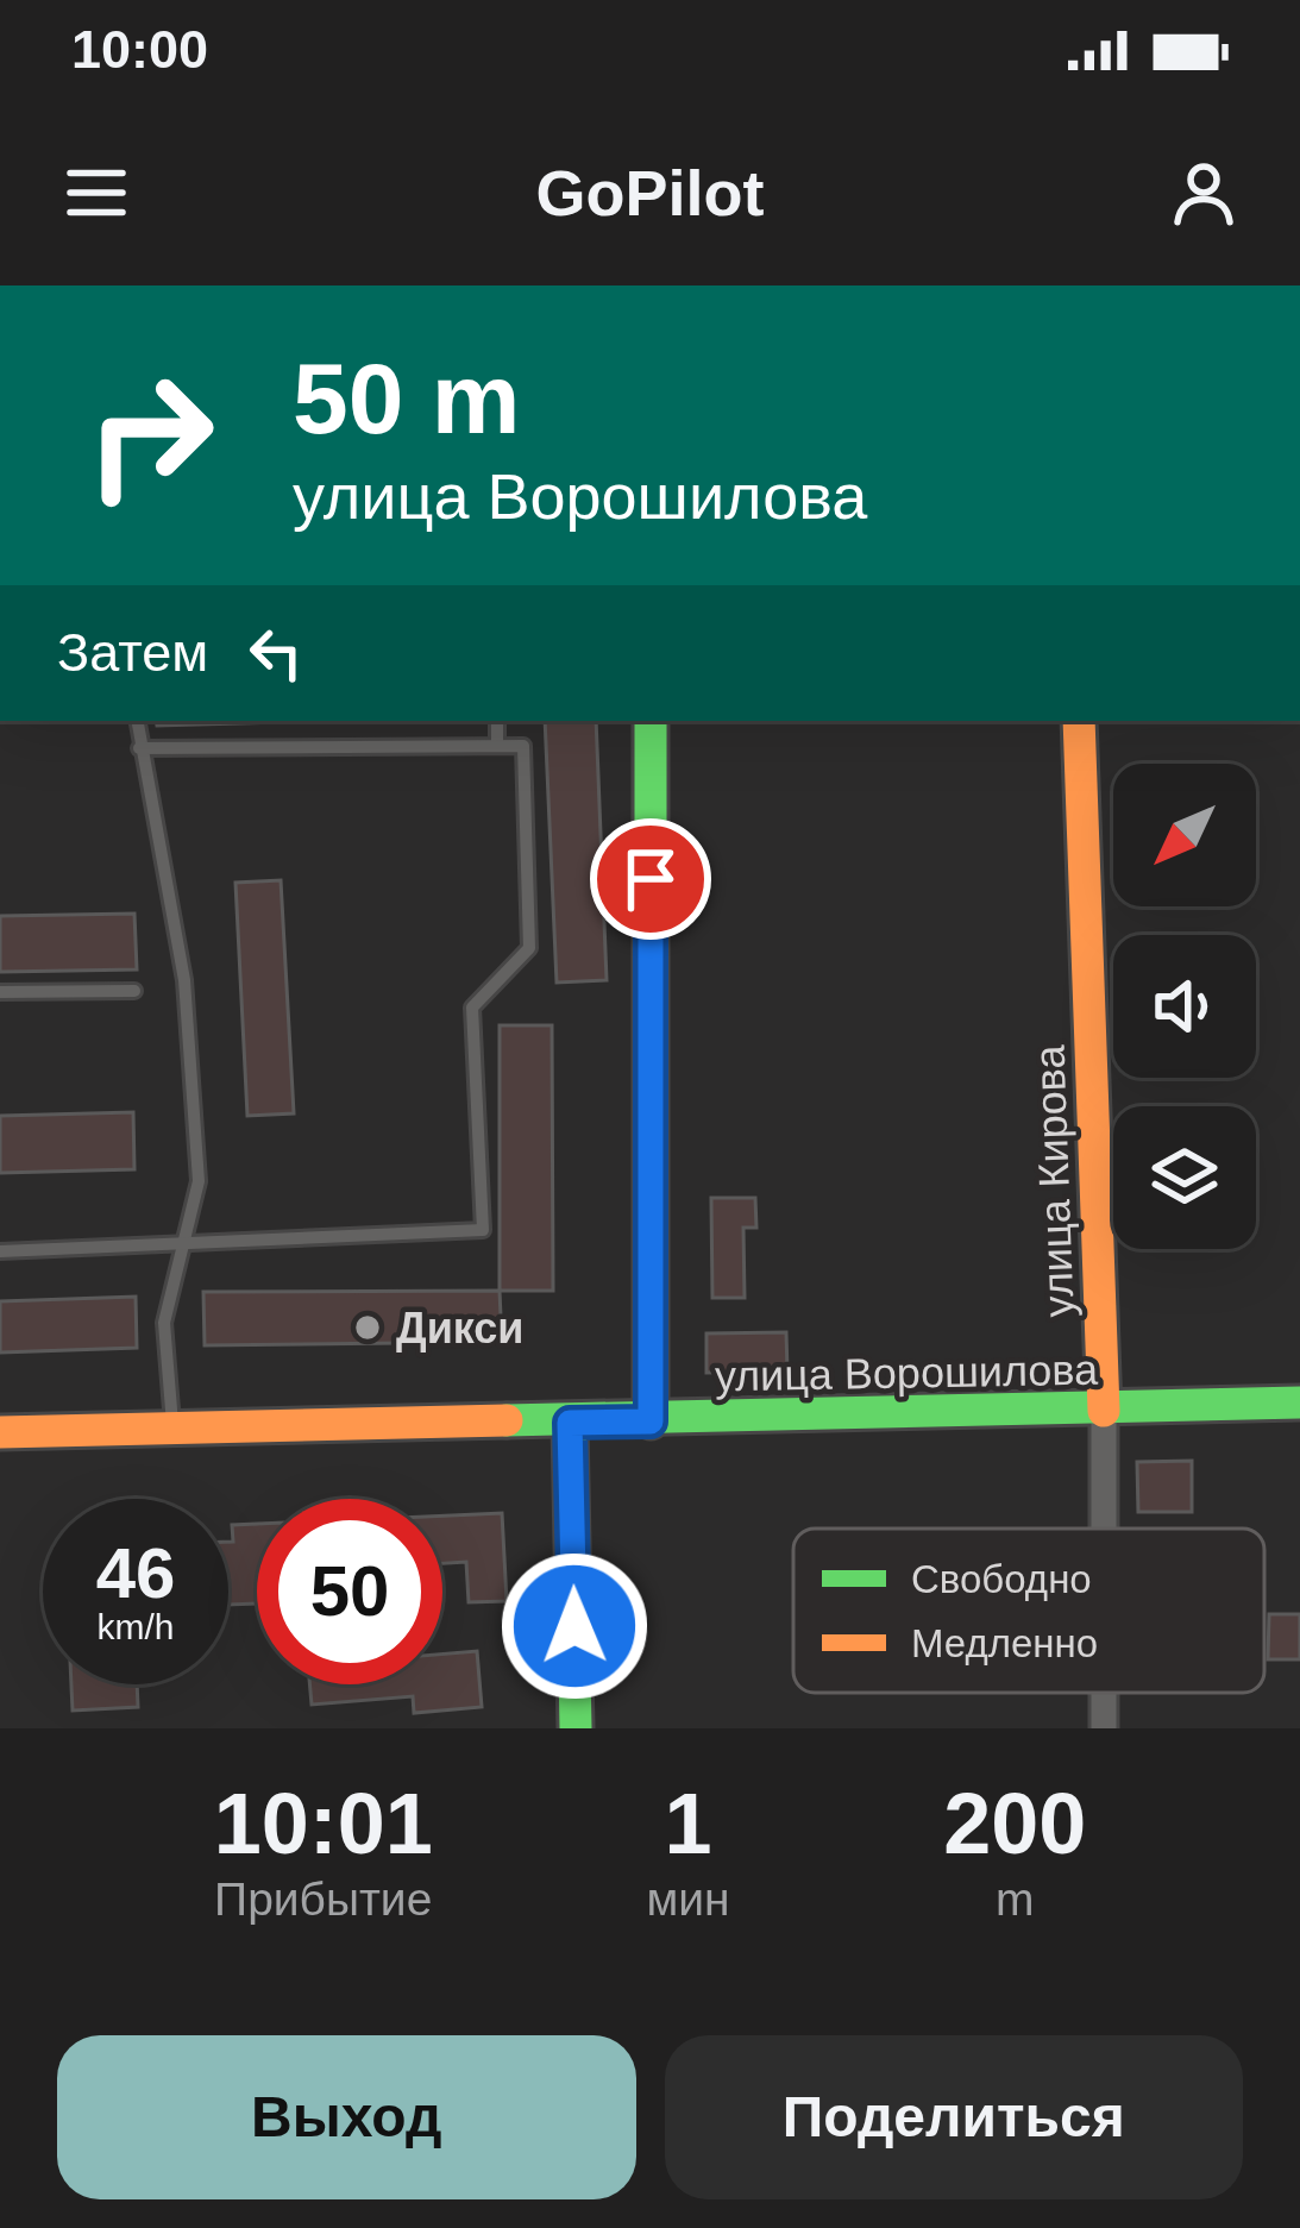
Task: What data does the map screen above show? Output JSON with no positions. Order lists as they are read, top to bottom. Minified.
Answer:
{"streets":{"main road":["улица Кирова","улица Ворошилова"]},"crossings":[["улица Кирова","улица Ворошилова"]],"places":["Дикси"],"legend":["Свободно","Медленно"],"north":"bottom left","page":{"status":"10:00","header":"GoPilot","turn":["50 m","улица Ворошилова"],"then":"Затем","speed":"46 km/h","limit":"50","eta":["10:01","Прибытие","1","мин","200","m"],"buttons":["Выход","Поделиться"]}}
